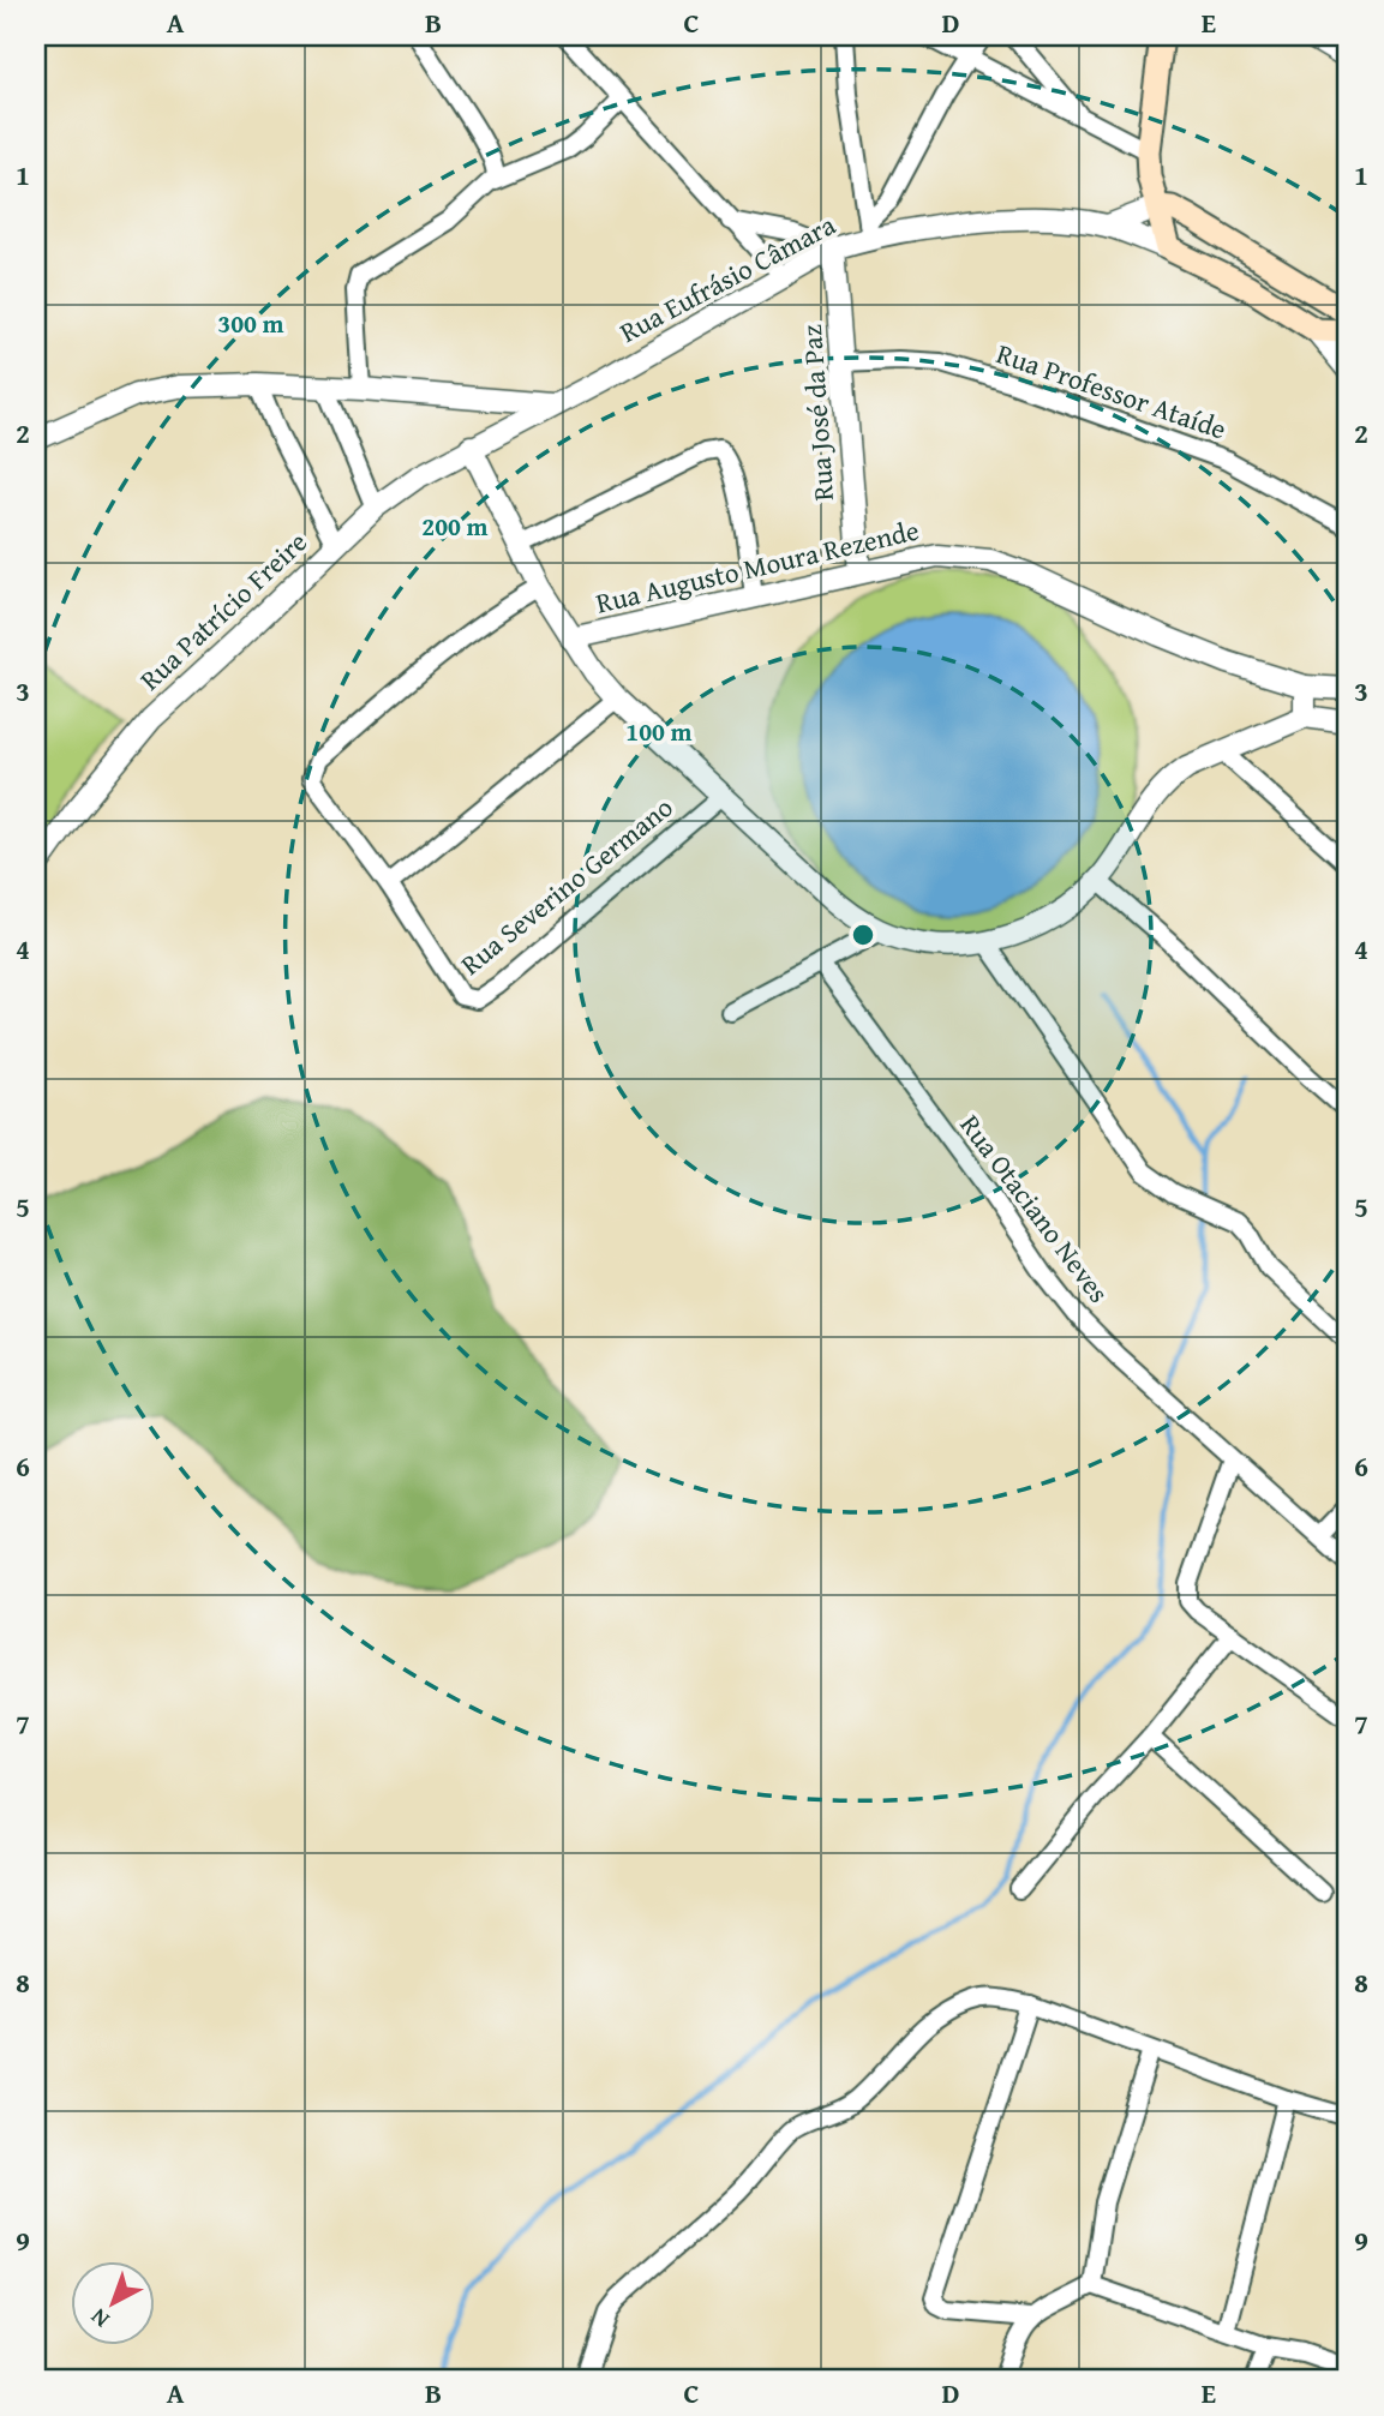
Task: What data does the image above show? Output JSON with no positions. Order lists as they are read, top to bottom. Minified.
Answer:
{"streets":{"main road":["Rua Eufrásio Câmara"],"street":["Rua Professor Ataíde","Rua José da Paz","Rua Augusto Moura Rezende","Rua Patrício Freire","Rua Severino Germano","Rua Otaciano Neves"]},"crossings":[["Rua Eufrásio Câmara","Rua José da Paz"],["Rua Eufrásio Câmara","Rua Patrício Freire"],["Rua Professor Ataíde","Rua José da Paz"],["Rua José da Paz","Rua Augusto Moura Rezende"],["Rua Augusto Moura Rezende","Rua Severino Germano"],["Rua Patrício Freire","Rua Severino Germano"]],"north":"bottom left","grid":{"columns":["A","B","C","D","E"],"rows":["1","2","3","4","5","6","7","8","9"]},"rings":["300 m","200 m","100 m"]}
